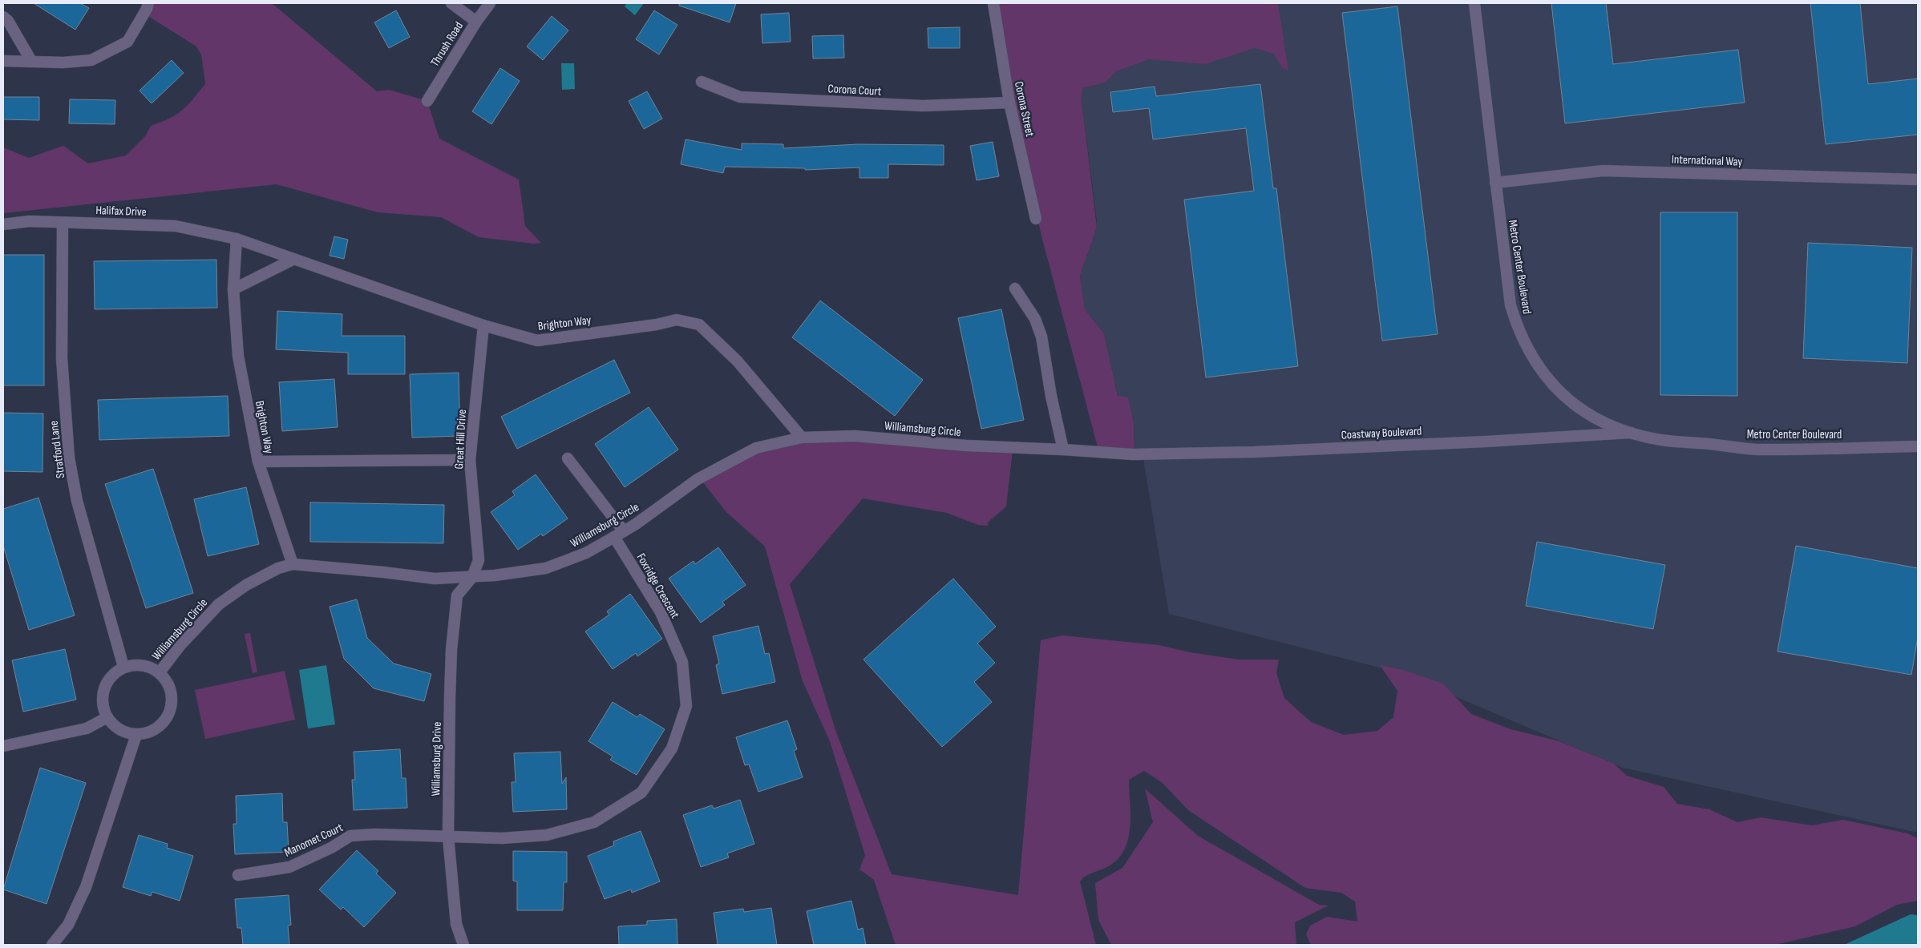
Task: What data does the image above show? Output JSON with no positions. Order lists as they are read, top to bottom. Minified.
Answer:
{"streets":{"street":["Thrush Road","Corona Court","Corona Street","International Way","Halifax Drive","Metro Center Boulevard","Brighton Way","Williamsburg Circle","Coastway Boulevard","Great Hill Drive","Stratford Lane","Foxridge Crescent","Williamsburg Drive","Manomet Court"]},"crossings":[["Corona Court","Corona Street"],["International Way","Metro Center Boulevard"],["Halifax Drive","Brighton Way"],["Halifax Drive","Stratford Lane"],["Metro Center Boulevard","Coastway Boulevard"],["Brighton Way","Williamsburg Circle"],["Brighton Way","Great Hill Drive"],["Williamsburg Circle","Coastway Boulevard"],["Williamsburg Circle","Great Hill Drive"],["Williamsburg Circle","Stratford Lane"],["Williamsburg Circle","Foxridge Crescent"],["Williamsburg Circle","Williamsburg Drive"],["Great Hill Drive","Williamsburg Drive"],["Foxridge Crescent","Williamsburg Drive"],["Foxridge Crescent","Manomet Court"],["Williamsburg Drive","Manomet Court"]]}
